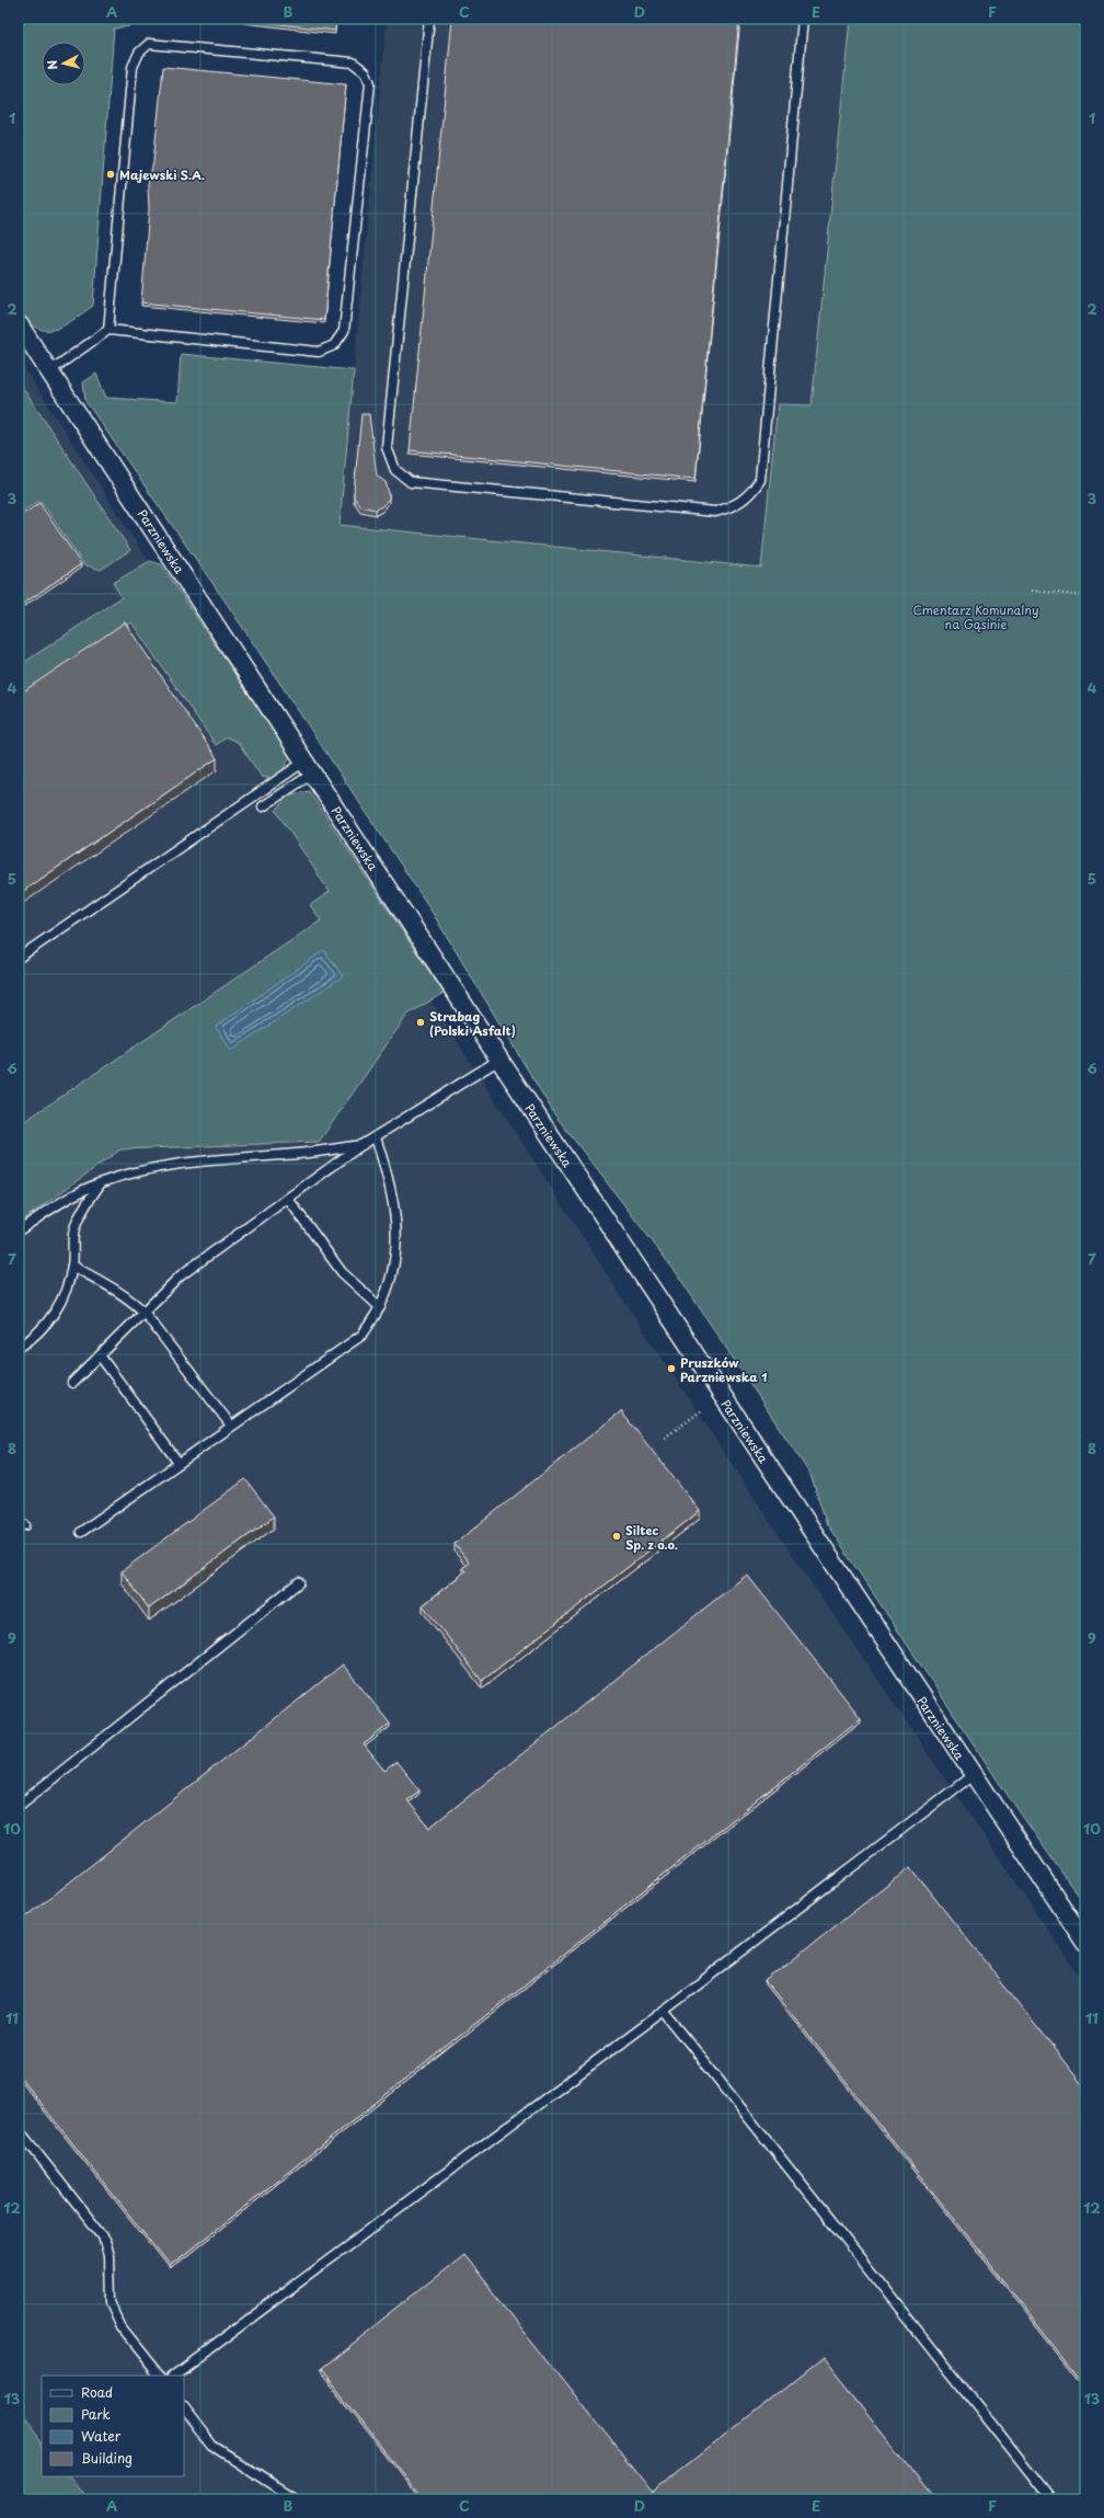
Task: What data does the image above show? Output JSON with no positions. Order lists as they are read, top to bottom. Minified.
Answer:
{"streets":{"street":["Parzniewska"]},"parks":["Cmentarz Komunalny na Gąsinie"],"places":["Majewski S.A.","Strabag (Polski Asfalt)","Pruszków Parzniewska 1","Siltec Sp. z o.o."],"legend":["Road","Park","Water","Building"],"north":"left","grid":{"columns":["A","B","C","D","E","F"],"rows":["1","2","3","4","5","6","7","8","9","10","11","12","13"]}}
